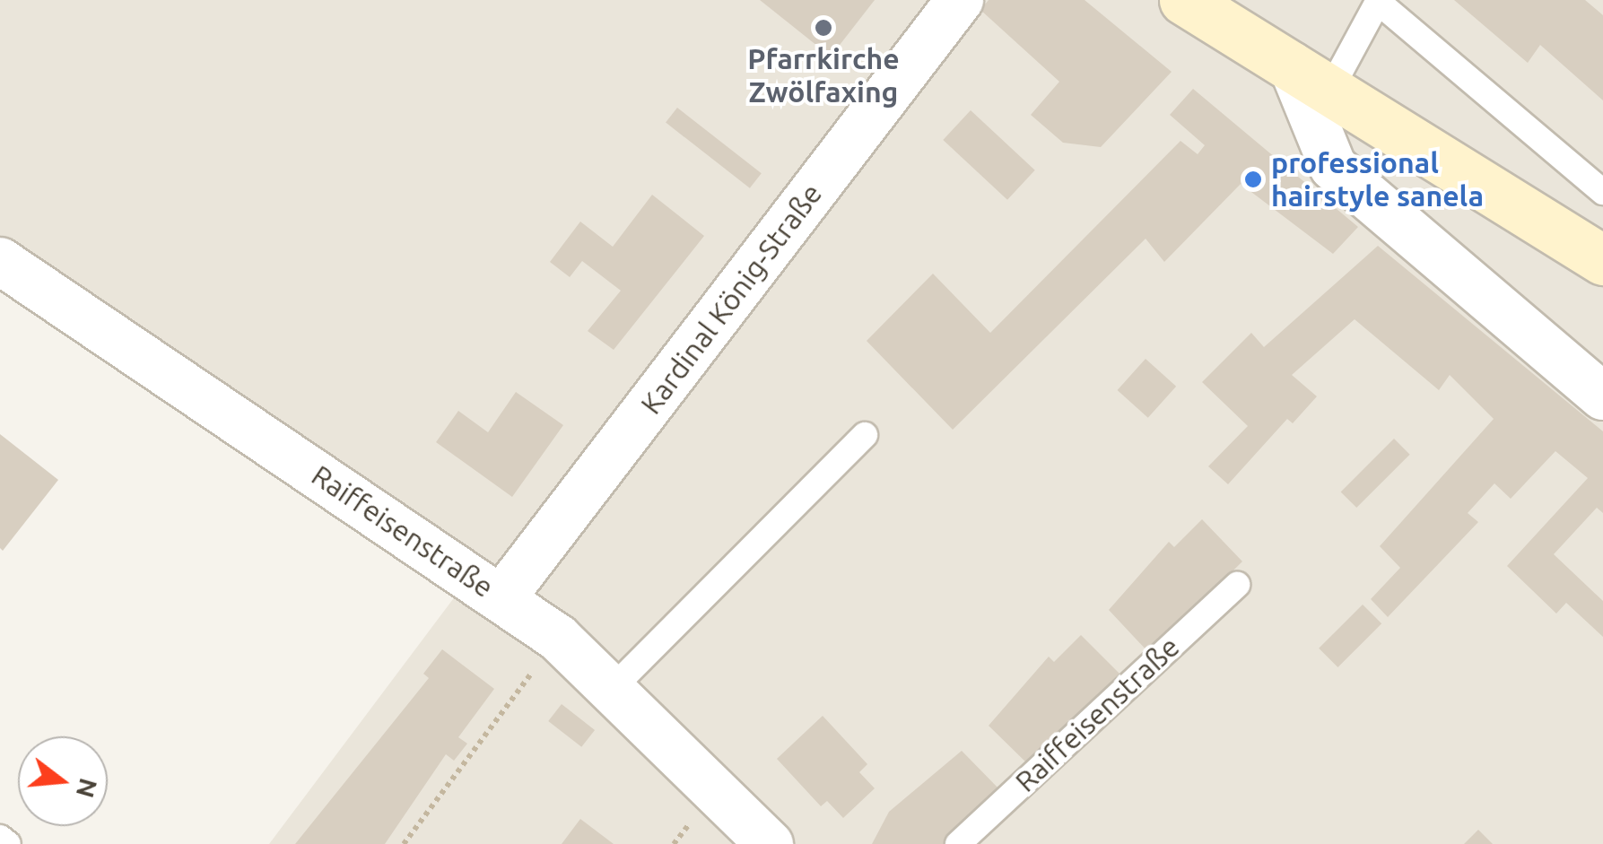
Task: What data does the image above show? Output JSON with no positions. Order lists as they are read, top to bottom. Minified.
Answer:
{"streets":{"street":["Kardinal König-Straße","Raiffeisenstraße"]},"crossings":[["Kardinal König-Straße","Raiffeisenstraße"]],"places":["Pfarrkirche Zwölfaxing","professional hairstyle sanela"],"north":"right"}
